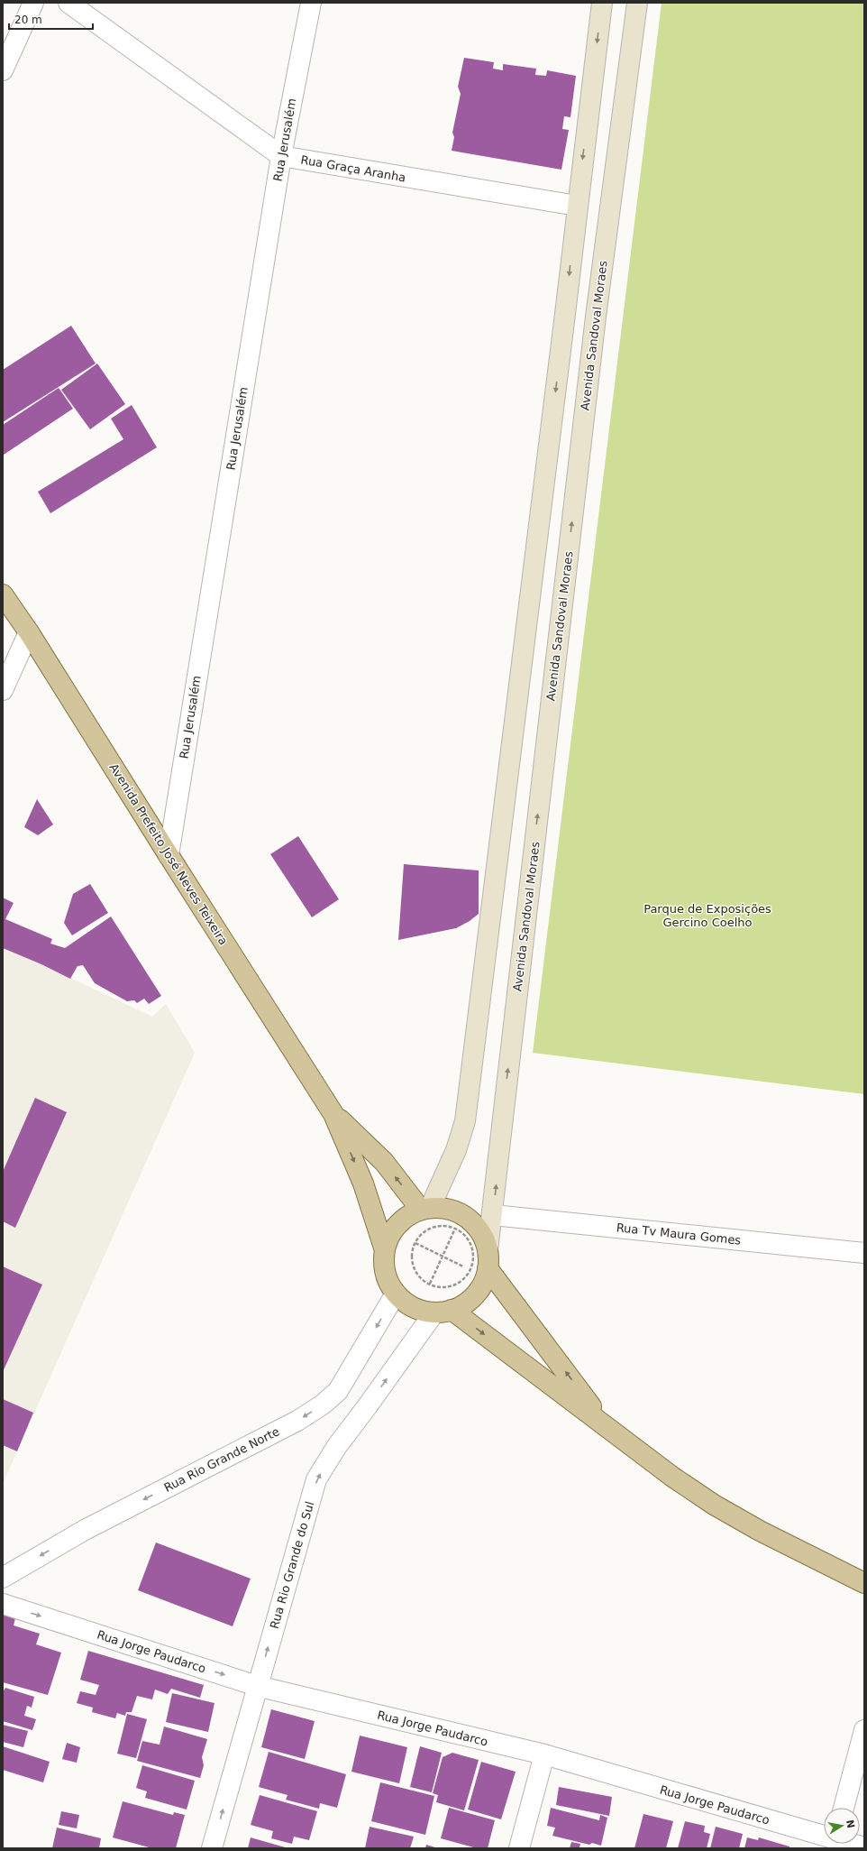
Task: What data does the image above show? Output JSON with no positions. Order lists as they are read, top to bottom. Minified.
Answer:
{"streets":{"main road":["Avenida Sandoval Moraes","Avenida Prefeito José Neves Teixeira"],"street":["Rua Jerusalém","Rua Graça Aranha","Rua Tv Maura Gomes","Rua Rio Grande Norte","Rua Rio Grande do Sul","Rua Jorge Paudarco"]},"crossings":[["Rua Jerusalém","Rua Graça Aranha"],["Rua Jerusalém","Avenida Prefeito José Neves Teixeira"],["Avenida Sandoval Moraes","Rua Tv Maura Gomes"],["Rua Rio Grande do Sul","Rua Jorge Paudarco"]],"one_way":["Rua Rio Grande Norte","Rua Rio Grande do Sul"],"parks":["Parque de Exposições Gercino Coelho"],"scale_bar":"20 m","north":"right"}
